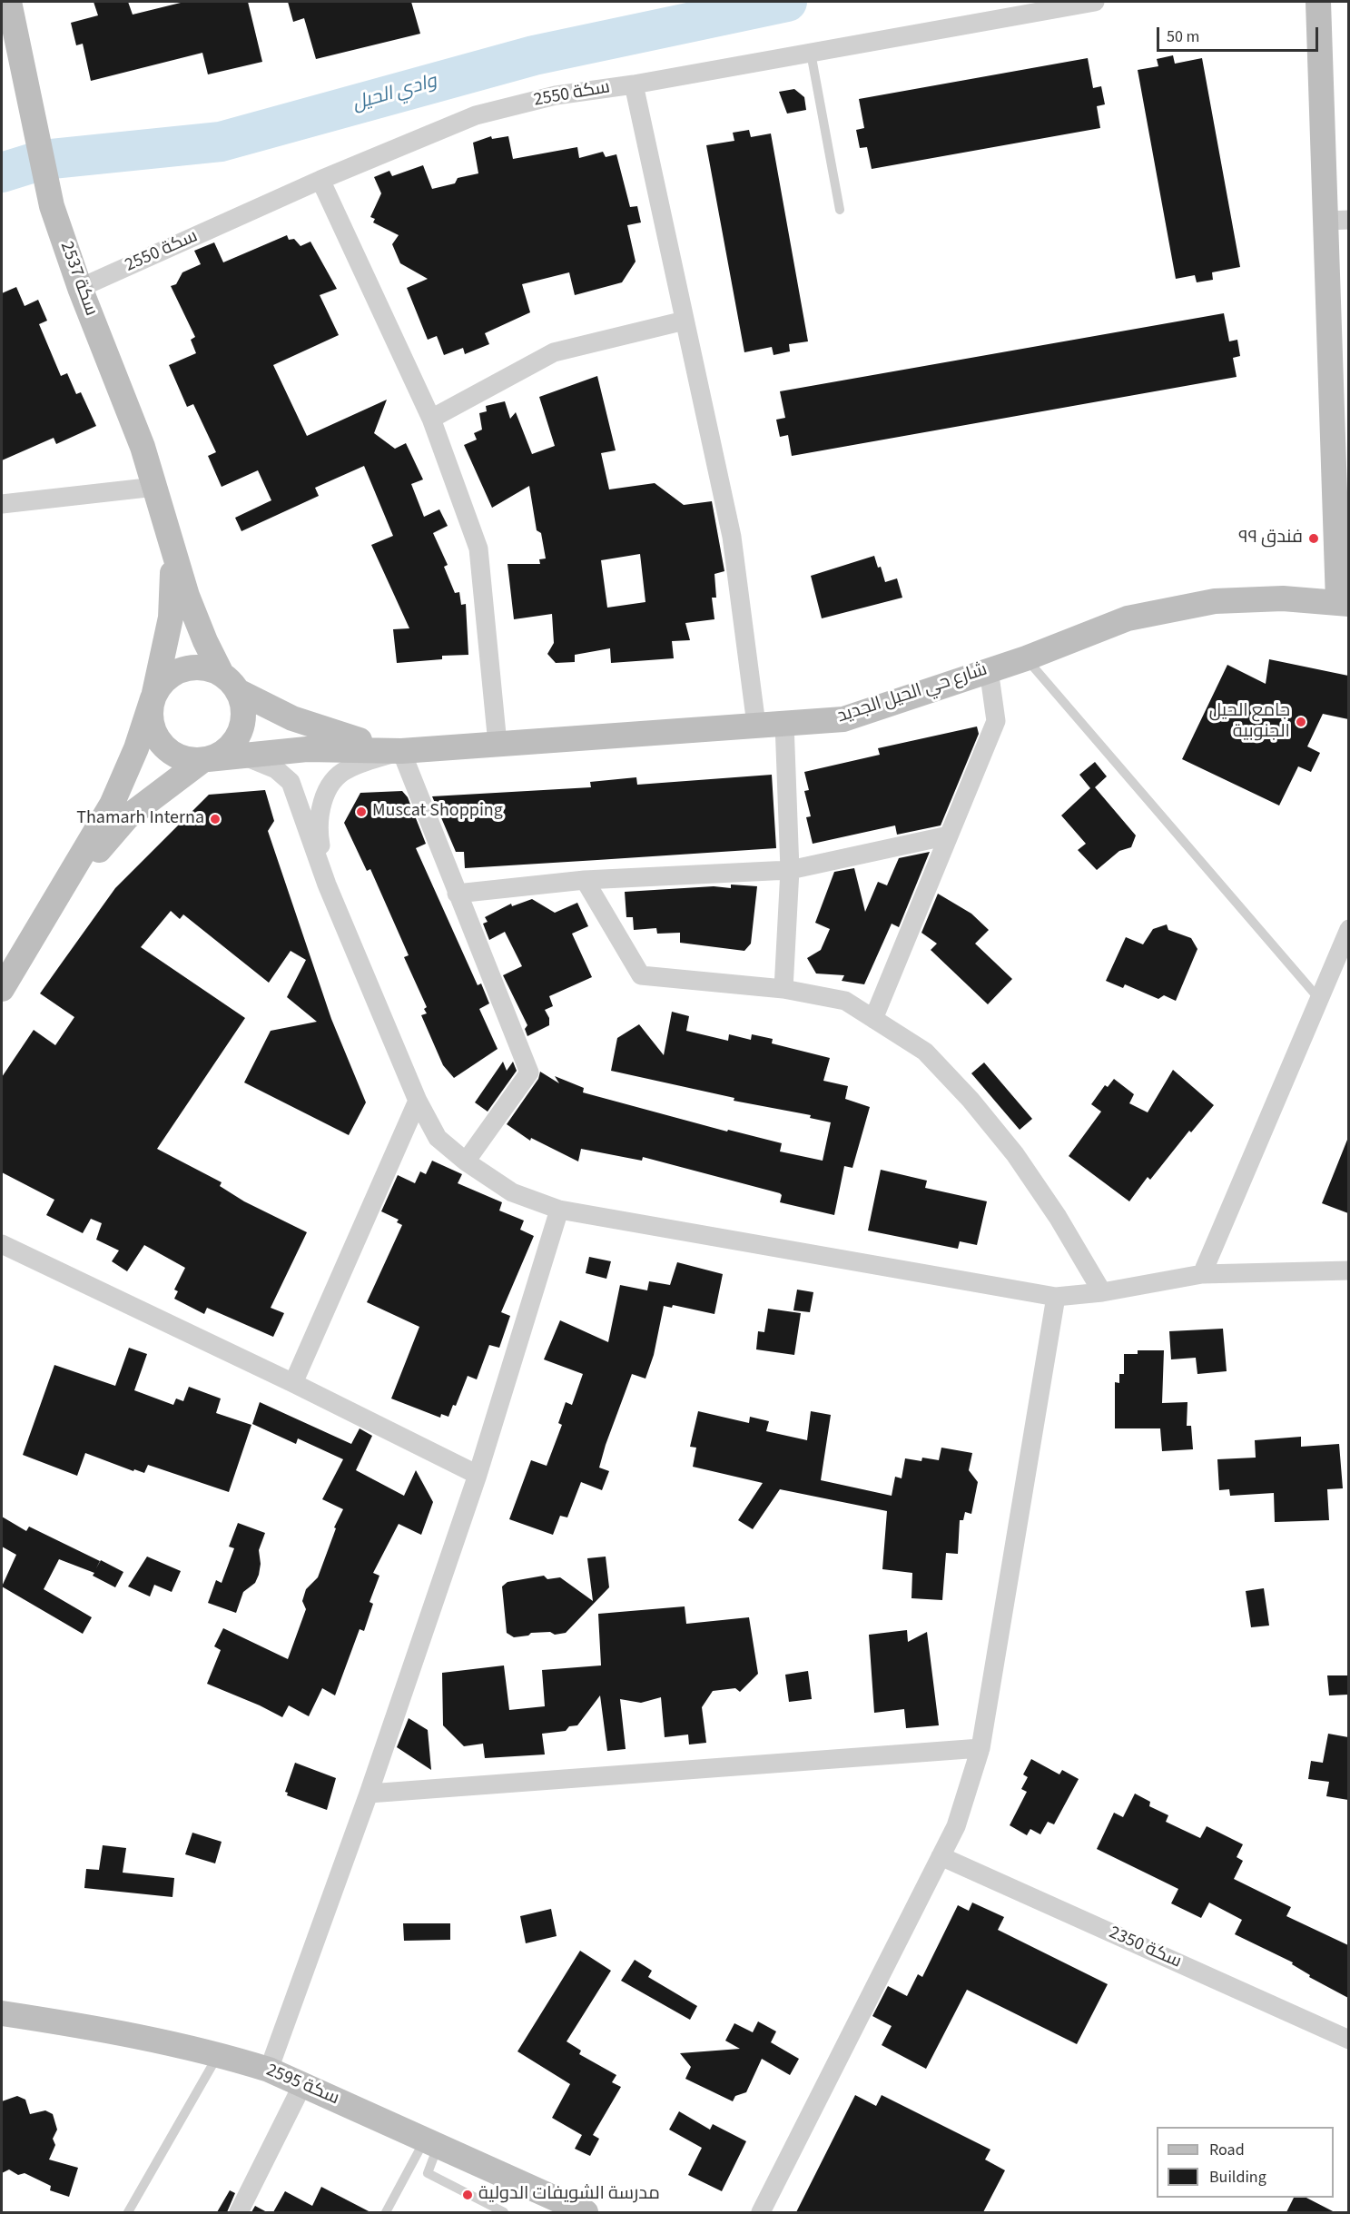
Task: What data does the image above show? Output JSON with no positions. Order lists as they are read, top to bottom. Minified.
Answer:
{"streets":{"street":["سكة 2550","سكة 2537","شارع حي الحيل الجديد","سكة 2350","سكة 2595"]},"crossings":[["سكة 2550","سكة 2537"]],"water":["وادي الحيل"],"places":["فندق ٩٩","جامع الحيل الجنوبية","Muscat Shopping","Thamarh Interna","مدرسة الشويفات الدولية"],"legend":["Road","Building"],"scale_bar":"50 m"}
